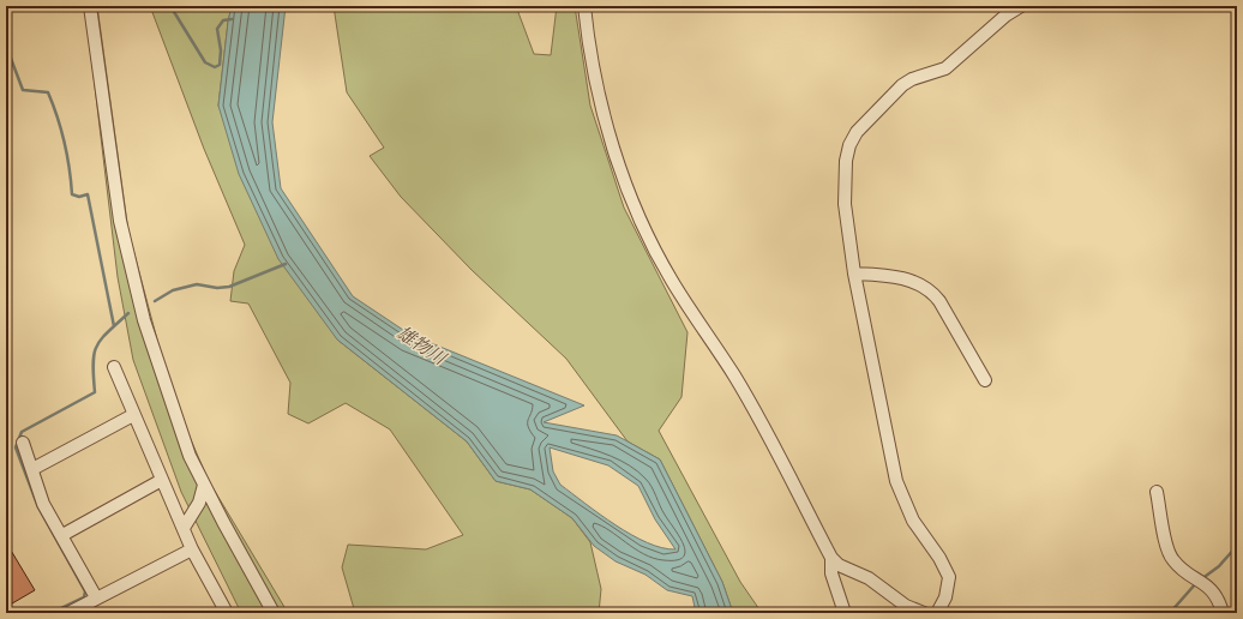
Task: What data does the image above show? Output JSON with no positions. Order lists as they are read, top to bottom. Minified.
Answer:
{"water":["雄物川"]}
